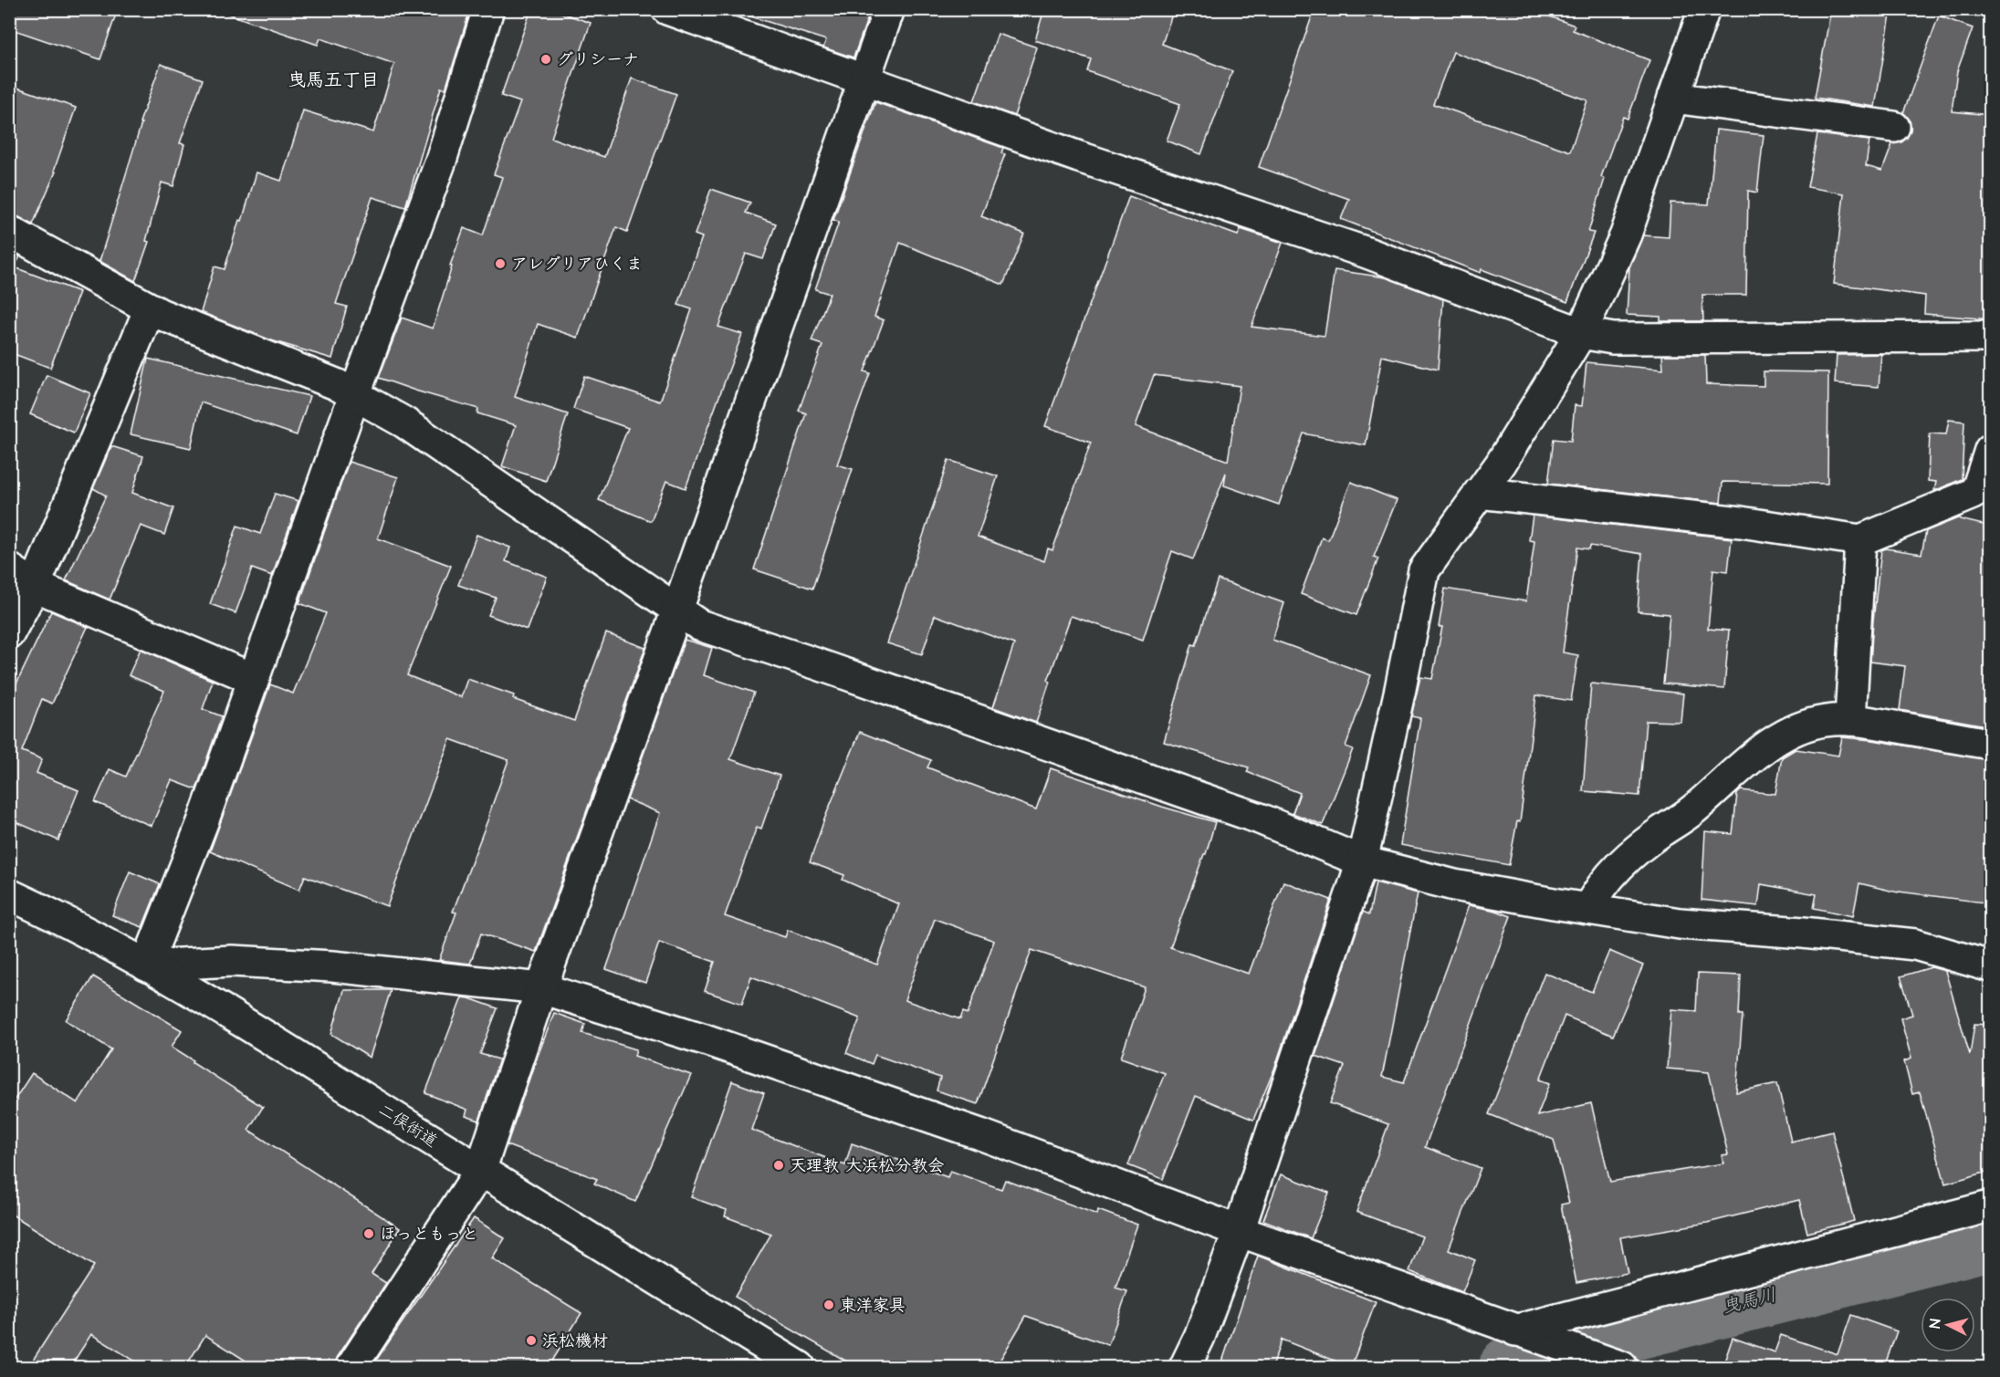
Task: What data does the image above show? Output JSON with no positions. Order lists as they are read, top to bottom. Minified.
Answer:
{"streets":{"street":["二俣街道"]},"districts":["曳馬五丁目"],"water":["曳馬川"],"places":["グリシーナ","アレグリアひくま","天理教 大浜松分教会","ほっともっと","東洋家具","浜松機材"],"north":"left"}
